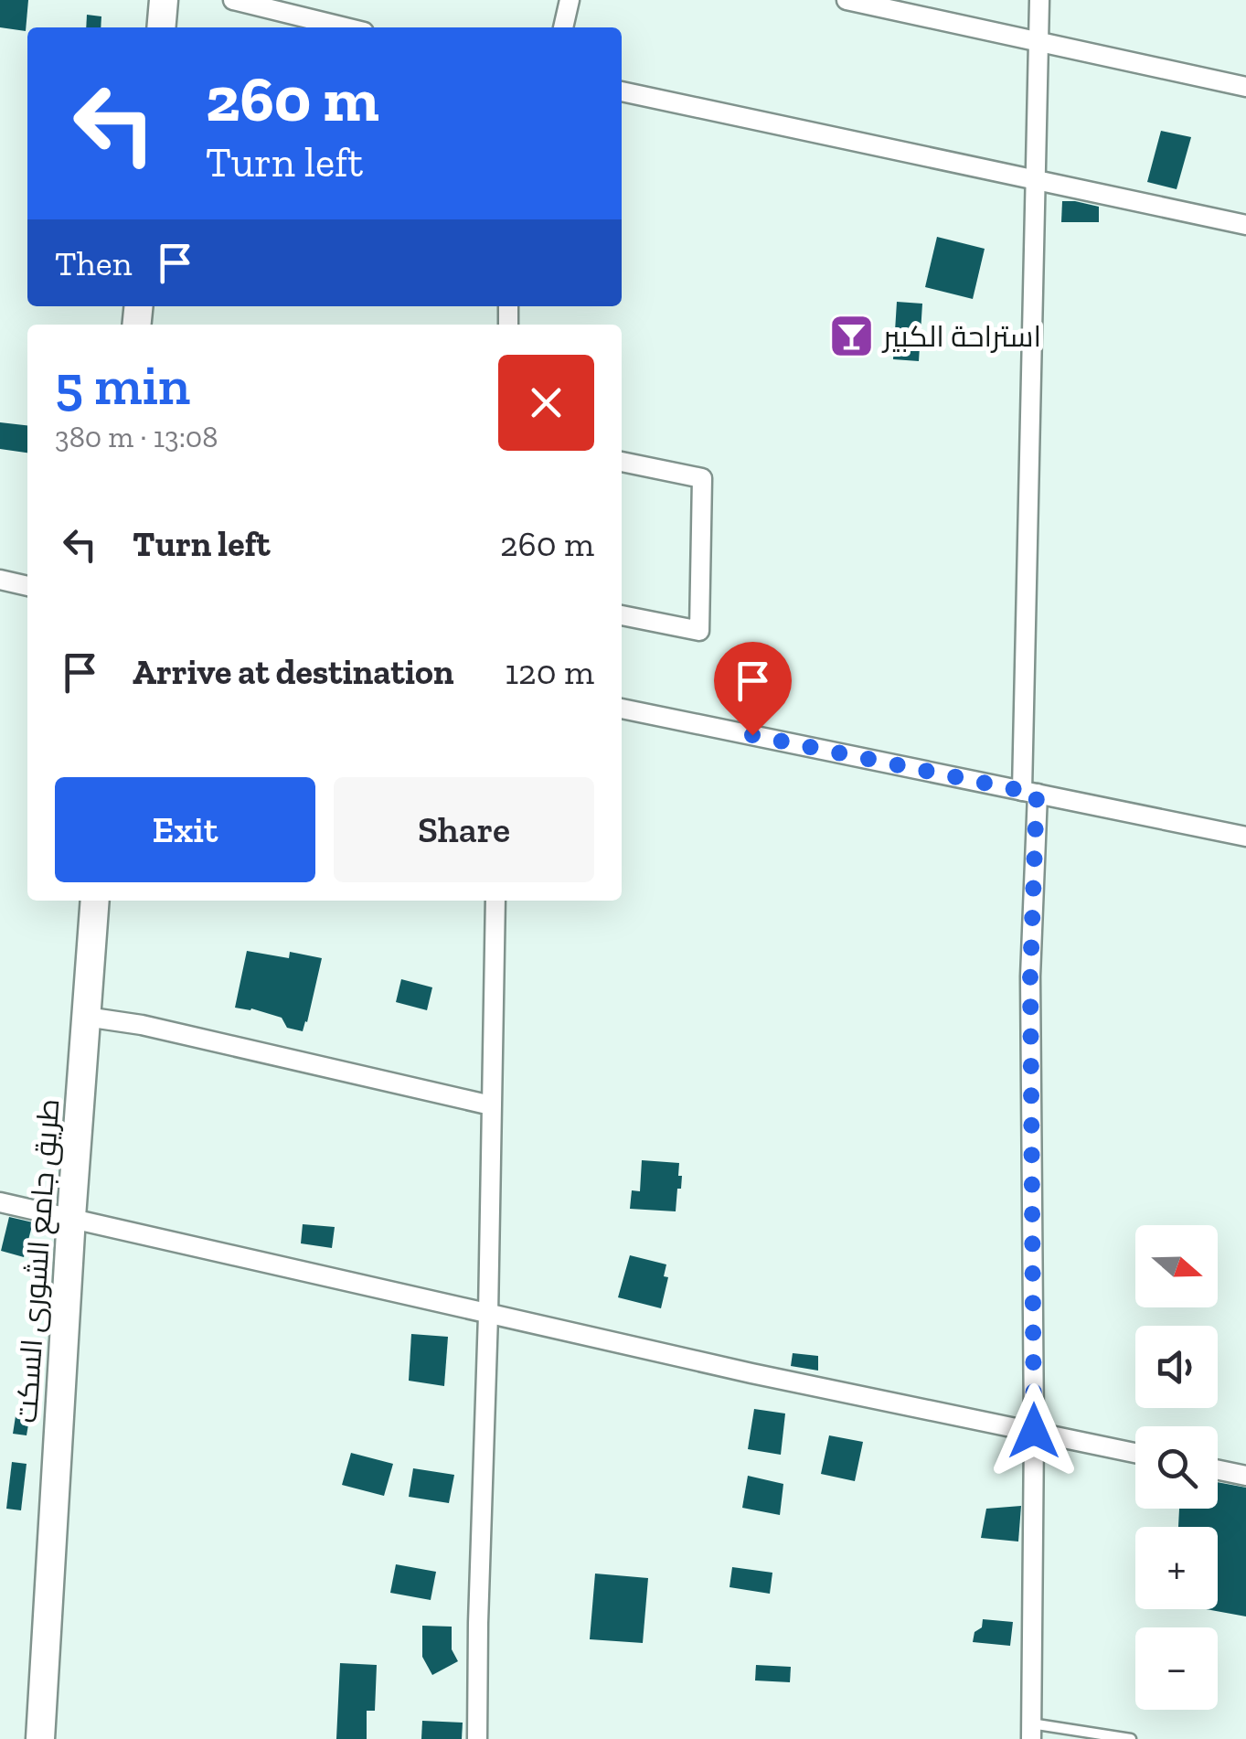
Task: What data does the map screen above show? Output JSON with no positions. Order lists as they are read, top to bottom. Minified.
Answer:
{"streets":{"main road":["طريق جامع الشورى السكت"]},"places":{"bar":["استراحة الكبير"]},"north":"right","page":{"turn":["260 m","Turn left"],"then":"Then","heading":["5 min","380 m · 13:08"],"list":[{"name":"Turn left","value":"260 m"},{"name":"Arrive at destination","value":"120 m"}],"buttons":["Exit","Share"],"map_buttons":["+","−"]}}
